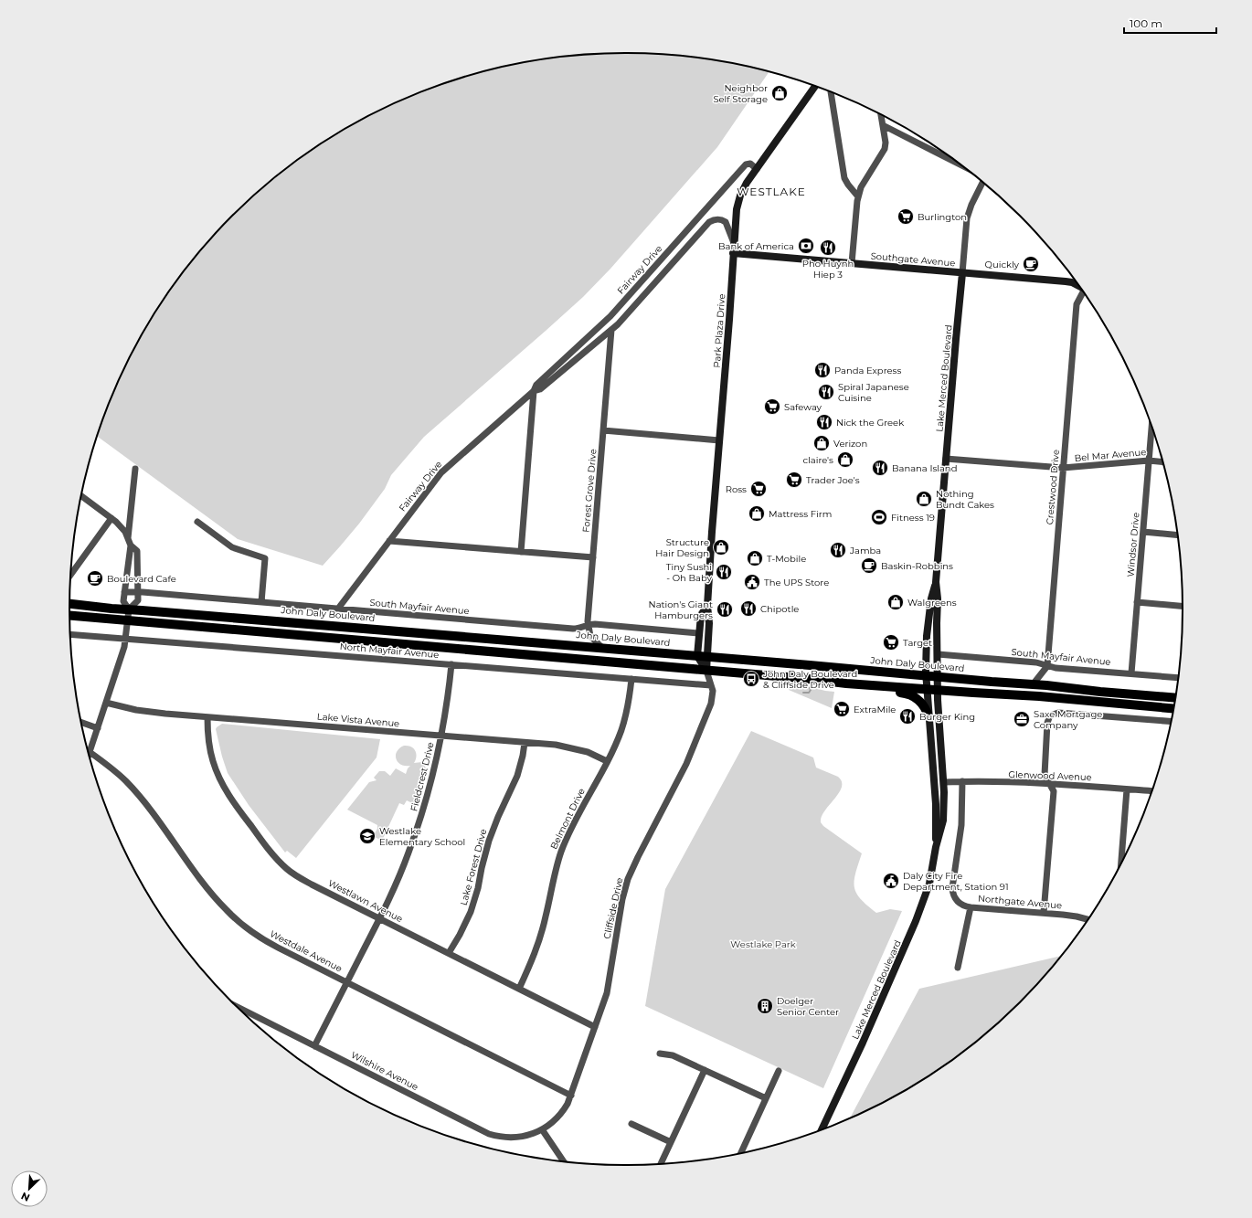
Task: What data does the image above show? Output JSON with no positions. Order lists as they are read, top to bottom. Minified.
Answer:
{"streets":{"main road":["John Daly Boulevard"],"street":["Southgate Avenue","Fairway Drive","Park Plaza Drive","Lake Merced Boulevard","Bel Mar Avenue","Crestwood Drive","Forest Grove Drive","Windsor Drive","South Mayfair Avenue","North Mayfair Avenue","Lake Vista Avenue","Glenwood Avenue","Fieldcrest Drive","Belmont Drive","Lake Forest Drive","Westlawn Avenue","Northgate Avenue","Cliffside Drive","Westdale Avenue","Wilshire Avenue"]},"crossings":[["Southgate Avenue","Park Plaza Drive"],["Southgate Avenue","Lake Merced Boulevard"],["Fairway Drive","Park Plaza Drive"],["Fairway Drive","Forest Grove Drive"],["Fairway Drive","South Mayfair Avenue"],["Park Plaza Drive","South Mayfair Avenue"],["Park Plaza Drive","John Daly Boulevard"],["Park Plaza Drive","Cliffside Drive"],["Lake Merced Boulevard","Bel Mar Avenue"],["Lake Merced Boulevard","South Mayfair Avenue"],["Lake Merced Boulevard","John Daly Boulevard"],["Lake Merced Boulevard","Glenwood Avenue"],["Bel Mar Avenue","Crestwood Drive"],["Bel Mar Avenue","Windsor Drive"],["Crestwood Drive","South Mayfair Avenue"],["Forest Grove Drive","South Mayfair Avenue"],["Forest Grove Drive","John Daly Boulevard"],["Windsor Drive","South Mayfair Avenue"],["North Mayfair Avenue","Fieldcrest Drive"],["North Mayfair Avenue","Belmont Drive"],["North Mayfair Avenue","Cliffside Drive"],["Lake Vista Avenue","Fieldcrest Drive"],["Lake Vista Avenue","Belmont Drive"],["Lake Vista Avenue","Lake Forest Drive"],["Lake Vista Avenue","Westlawn Avenue"],["Glenwood Avenue","Northgate Avenue"],["Fieldcrest Drive","Westlawn Avenue"],["Fieldcrest Drive","Westdale Avenue"],["Fieldcrest Drive","Wilshire Avenue"],["Belmont Drive","Westlawn Avenue"],["Lake Forest Drive","Westlawn Avenue"],["Westlawn Avenue","Cliffside Drive"],["Cliffside Drive","Westdale Avenue"],["Cliffside Drive","Wilshire Avenue"]],"districts":["WESTLAKE"],"parks":["Westlake Park"],"places":{"shop":["Neighbor Self Storage","Verizon","claire's","Nothing Bundt Cakes","Mattress Firm","Structure Hair Design","T-Mobile","Walgreens"],"supermarket":["Burlington","Safeway","Trader Joe's","Ross","Target","ExtraMile"],"bank":["Bank of America"],"restaurant":["Pho Huynh Hiep 3","Panda Express","Spiral Japanese Cuisine","Nick the Greek","Banana Island","Jamba","Tiny Sushi - Oh Baby","Chipotle","Nation's Giant Hamburgers","Burger King"],"cafe":["Quickly","Baskin-Robbins","Boulevard Cafe"],"sports":["Fitness 19"],"public building":["The UPS Store","Daly City Fire Department, Station 91"],"bus stop":["John Daly Boulevard & Cliffside Drive"],"office":["Saxe Mortgage Company"],"school or university":["Westlake Elementary School"],"building":["Doelger Senior Center"]},"scale_bar":"100 m","north":"bottom left"}
